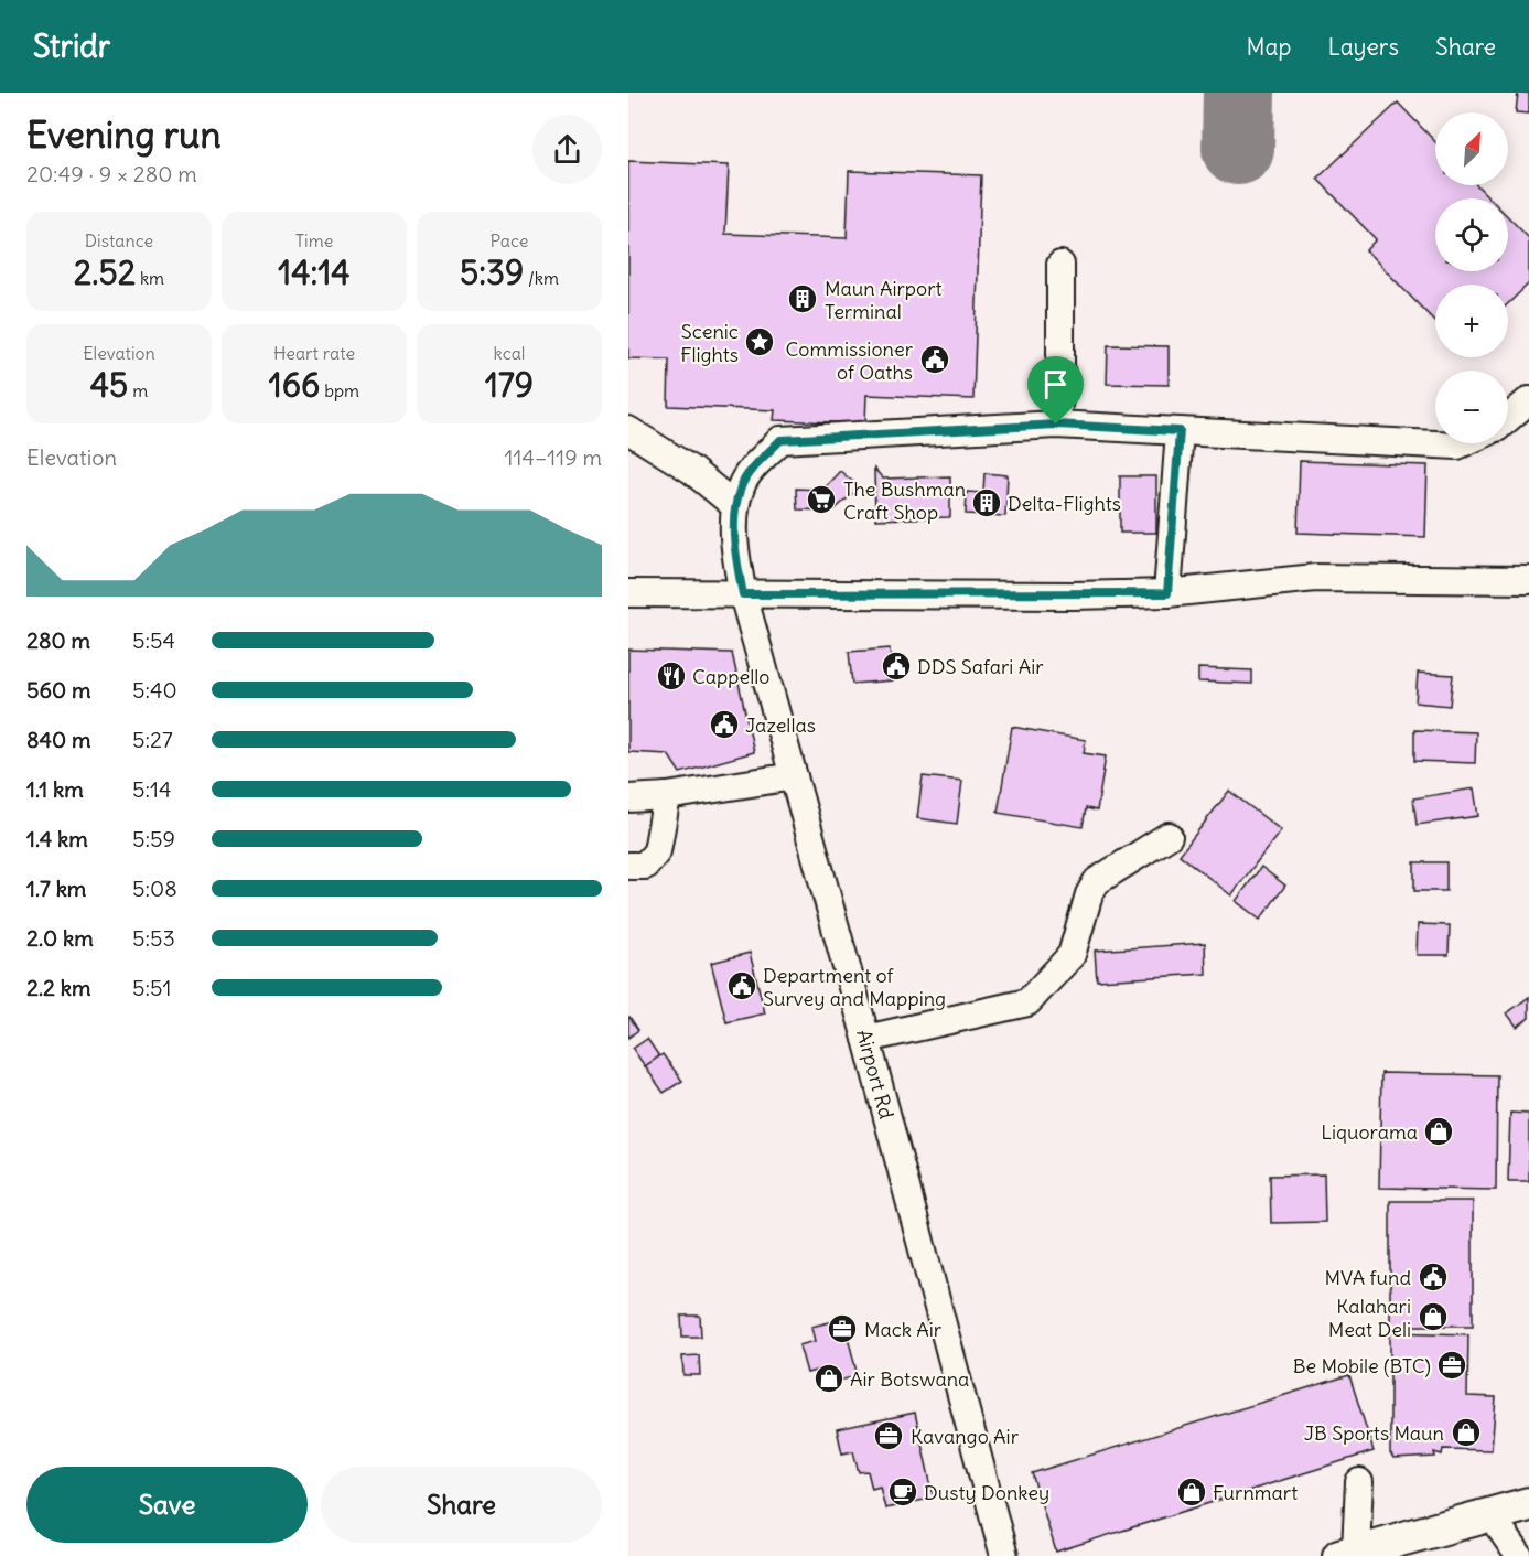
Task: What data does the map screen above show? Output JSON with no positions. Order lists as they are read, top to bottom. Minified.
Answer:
{"streets":{"street":["Airport Rd"]},"places":{"building":["Maun Airport Terminal","Delta-Flights"],"place":["Scenic Flights"],"public building":["Commissioner of Oaths","DDS Safari Air","Jazellas","Department of Survey and Mapping","MVA fund"],"supermarket":["The Bushman Craft Shop"],"restaurant":["Cappello"],"shop":["Liquorama","Kalahari Meat Deli","Air Botswana","JB Sports Maun","Furnmart"],"office":["Mack Air","Be Mobile (BTC)","Kavango Air"],"cafe":["Dusty Donkey"]},"north":"top right","page":{"header":"Stridr","nav":["Map","Layers","Share"],"heading":["Evening run","20:49 · 9 × 280 m"],"map_buttons":["+","−"],"stats":[["Distance","2.52 km"],["Time","14:14"],["Pace","5:39 /km"],["Elevation","45 m"],["Heart rate","166 bpm"],["kcal","179"]],"chart":["Elevation","114–119 m"],"list":[{"name":"280 m","note":"5:54"},{"name":"560 m","note":"5:40"},{"name":"840 m","note":"5:27"},{"name":"1.1 km","note":"5:14"},{"name":"1.4 km","note":"5:59"},{"name":"1.7 km","note":"5:08"},{"name":"2.0 km","note":"5:53"},{"name":"2.2 km","note":"5:51"}],"buttons":["Save","Share"]}}
